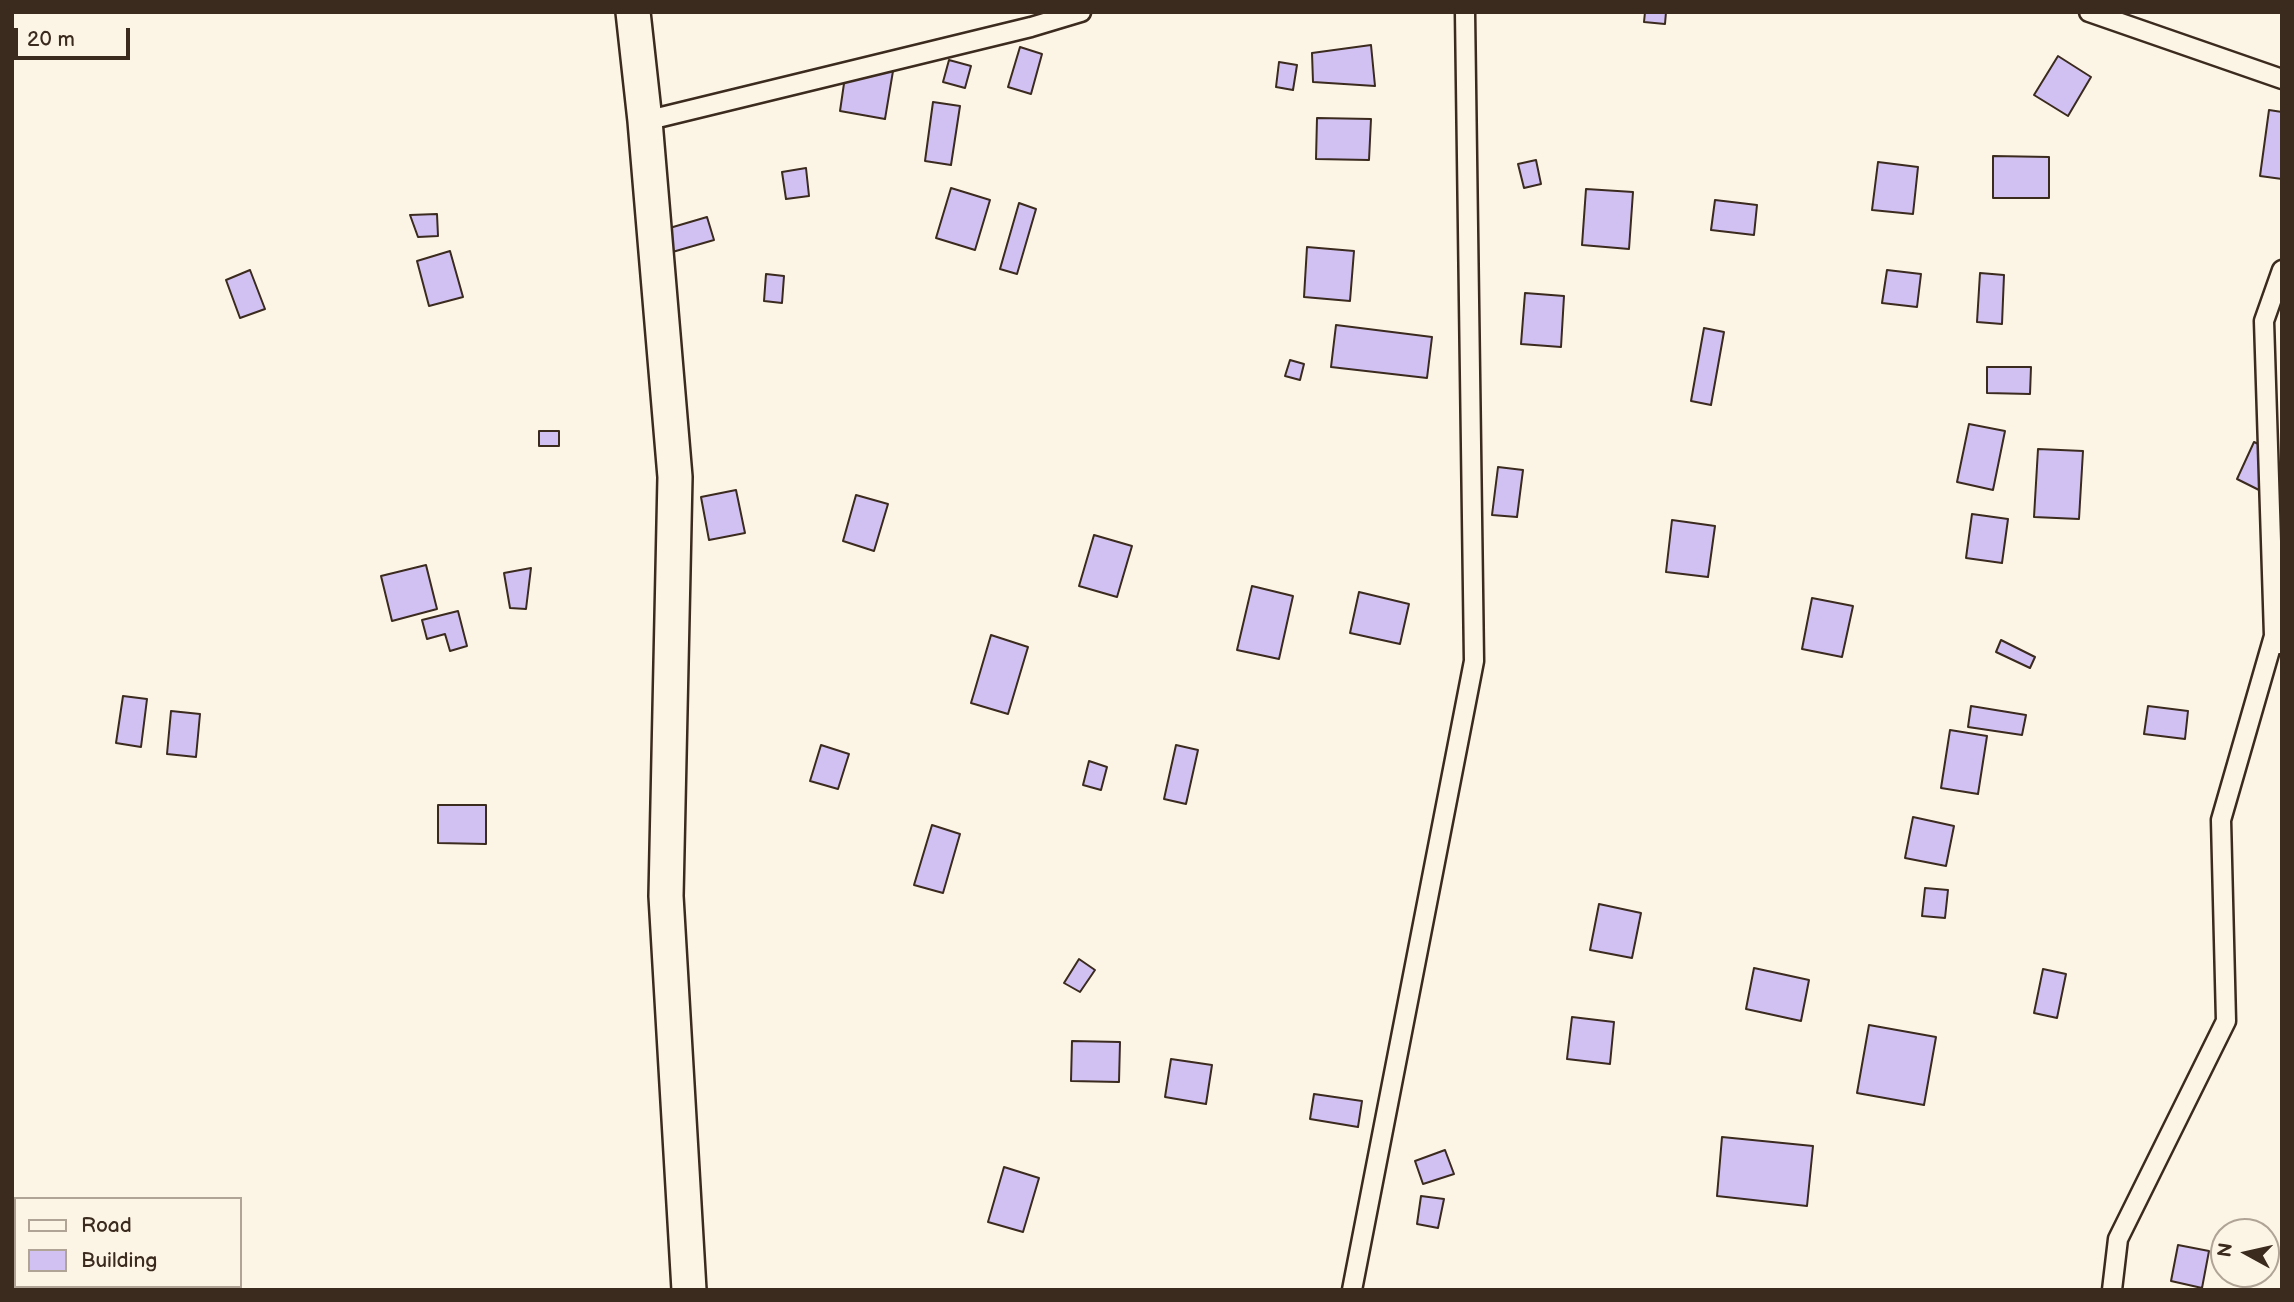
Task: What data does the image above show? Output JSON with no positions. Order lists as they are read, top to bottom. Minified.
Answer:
{"legend":["Road","Building"],"scale_bar":"20 m","north":"left"}
